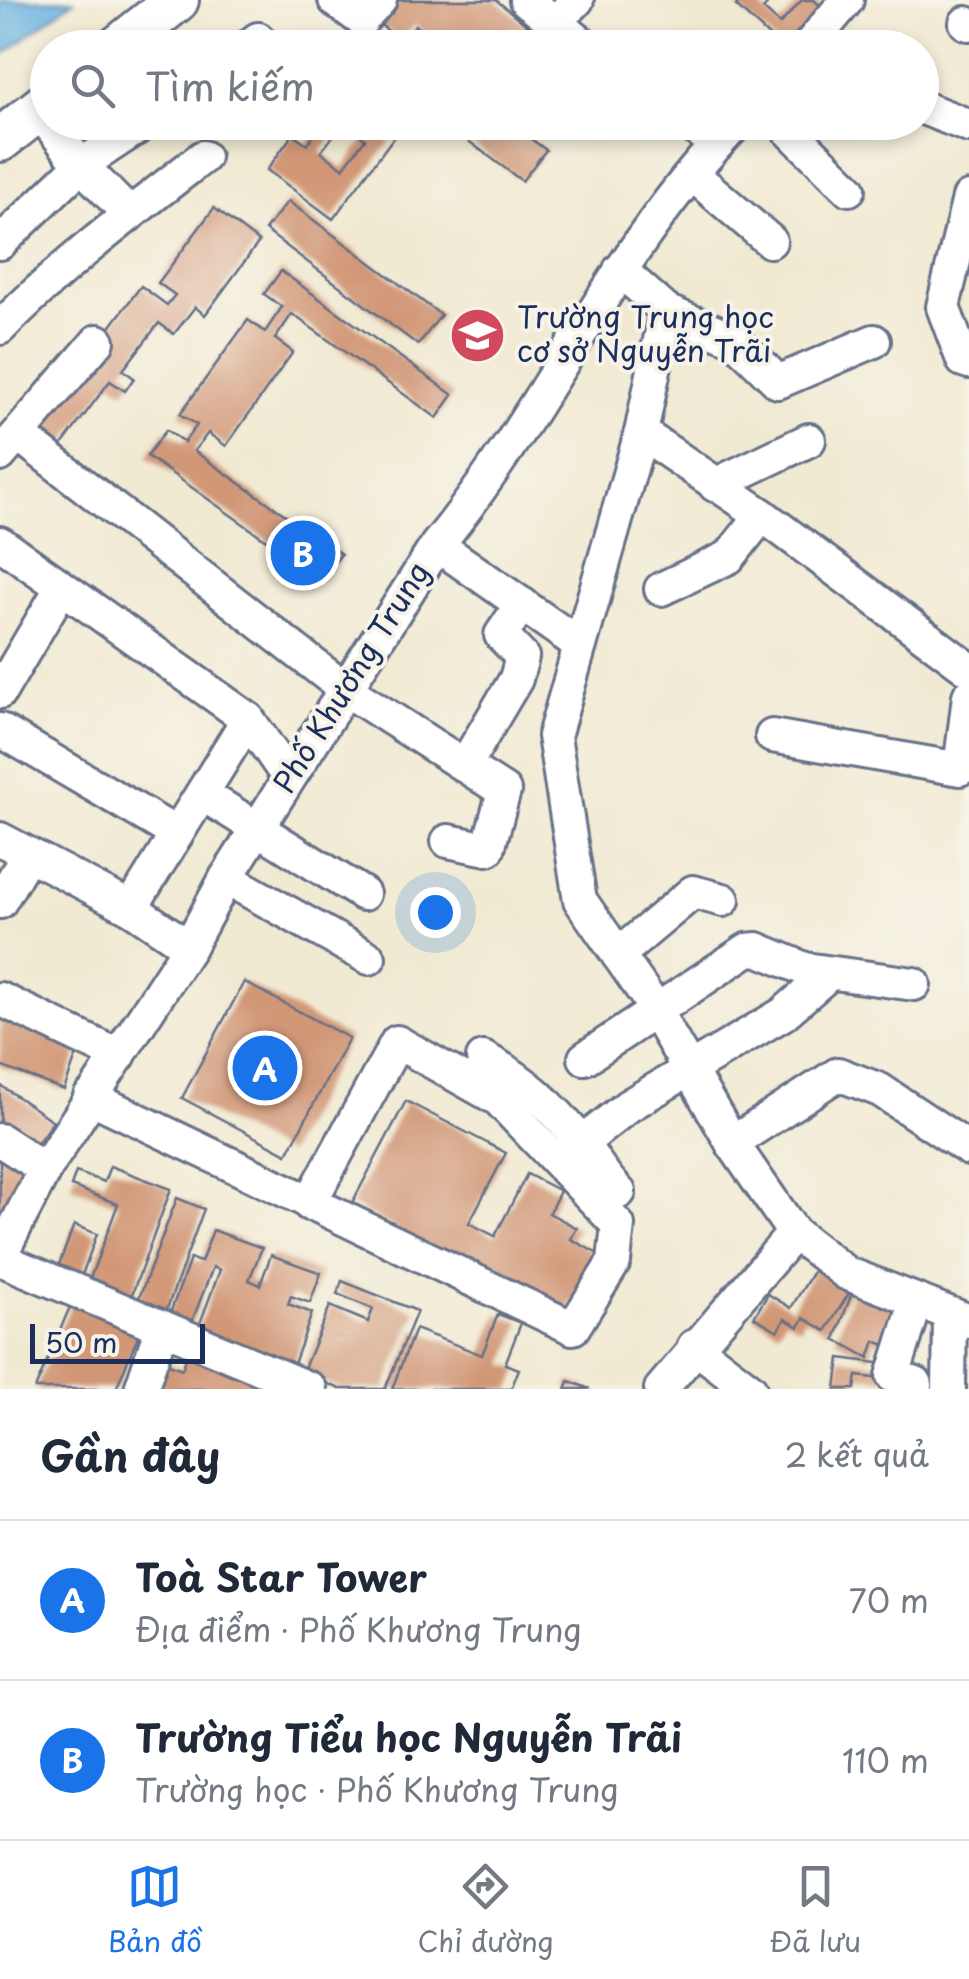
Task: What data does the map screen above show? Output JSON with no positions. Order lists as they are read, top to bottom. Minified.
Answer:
{"streets":{"street":["Phố Khương Trung"]},"places":{"school or university":["Trường Trung học cơ sở Nguyễn Trãi"]},"scale_bar":"50 m","page":{"search":"Tìm kiếm","pins":["B","A"],"scale":"50 m","heading":["Gần đây","2 kết quả"],"list":[{"mark":"A","name":"Toà Star Tower","note":"Địa điểm · Phố Khương Trung","value":"70 m"},{"mark":"B","name":"Trường Tiểu học Nguyễn Trãi","note":"Trường học · Phố Khương Trung","value":"110 m"}],"nav":["Bản đồ","Chỉ đường","Đã lưu"]}}
